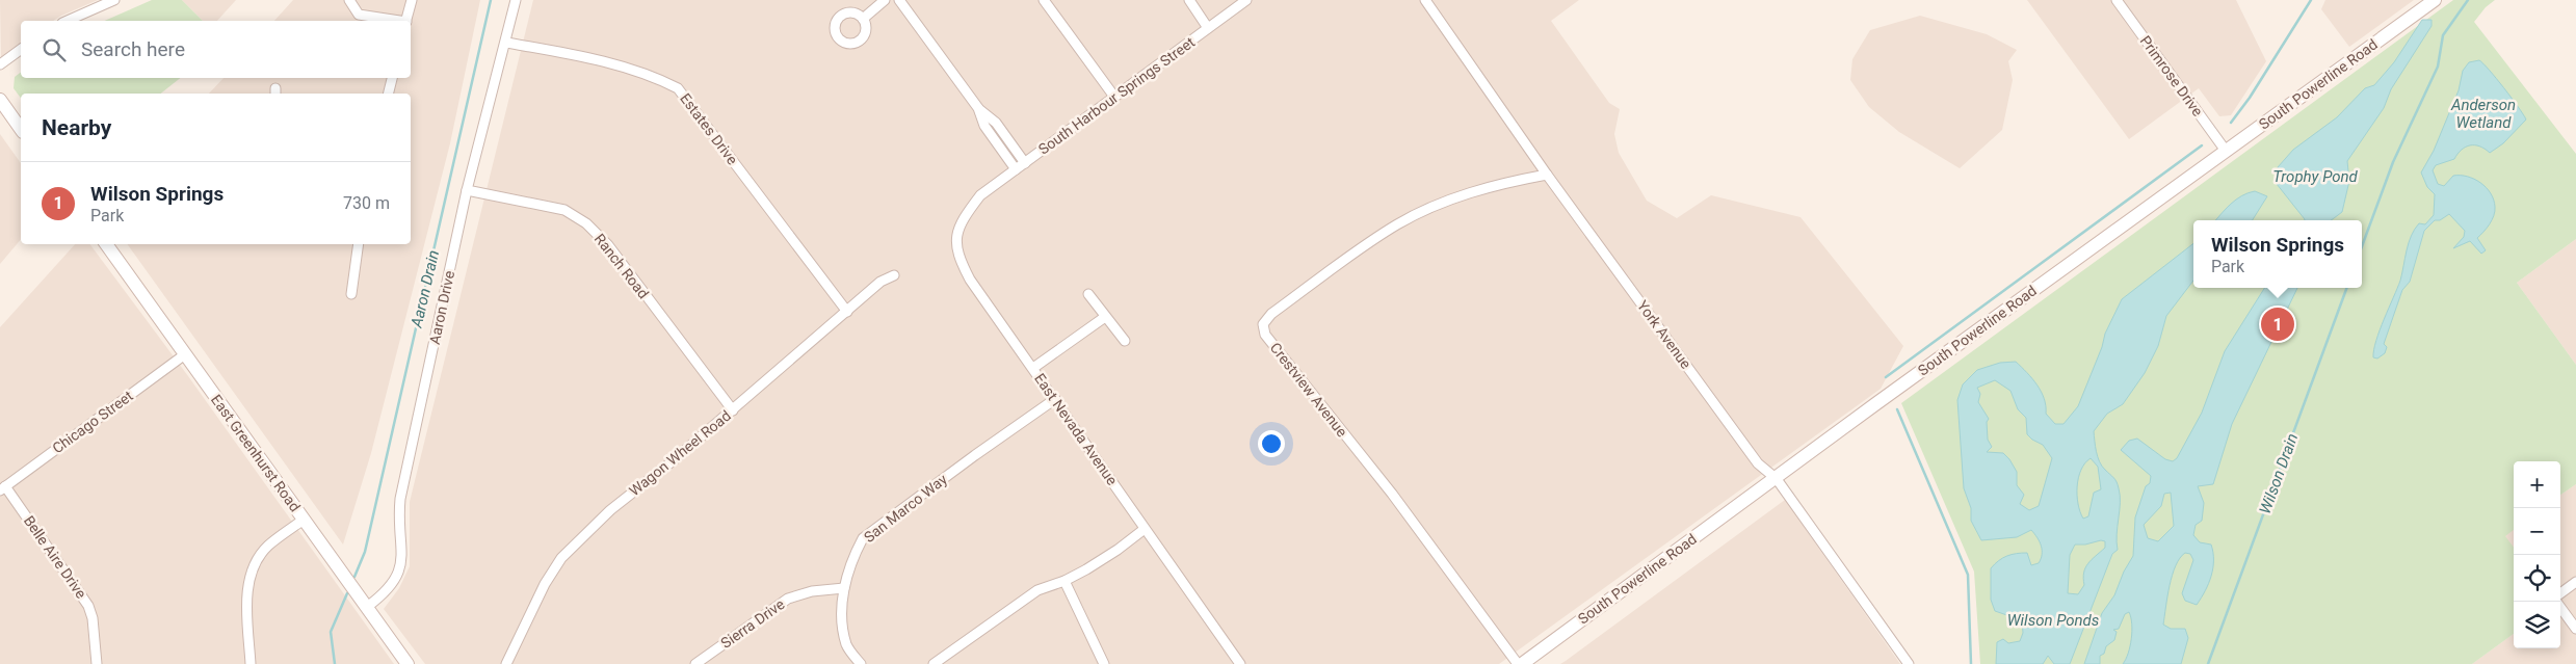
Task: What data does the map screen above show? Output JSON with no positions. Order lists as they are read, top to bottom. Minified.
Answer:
{"streets":{"street":["Primrose Drive","South Powerline Road","South Harbour Springs Street","Estates Drive","Ranch Road","Aaron Drive","York Avenue","Crestview Avenue","Chicago Street","East Nevada Avenue","East Greenhurst Road","Wagon Wheel Road","San Marco Way","Belle Aire Drive","Sierra Drive"]},"crossings":[["Primrose Drive","South Powerline Road"],["South Powerline Road","York Avenue"],["South Harbour Springs Street","East Nevada Avenue"],["Estates Drive","Aaron Drive"],["Estates Drive","Wagon Wheel Road"],["Ranch Road","Aaron Drive"],["Ranch Road","Wagon Wheel Road"],["Aaron Drive","East Greenhurst Road"],["York Avenue","Crestview Avenue"],["Chicago Street","East Greenhurst Road"],["Chicago Street","Belle Aire Drive"],["East Nevada Avenue","San Marco Way"],["San Marco Way","Sierra Drive"]],"water":["Anderson Wetland","Trophy Pond","Aaron Drain","Wilson Drain","Wilson Ponds"],"page":{"search":"Search here","heading":"Nearby","list":[{"mark":"1","name":"Wilson Springs","note":"Park","value":"730 m"}],"popup":["Wilson Springs","Park"],"pins":"1","map_buttons":["+","−"]}}
